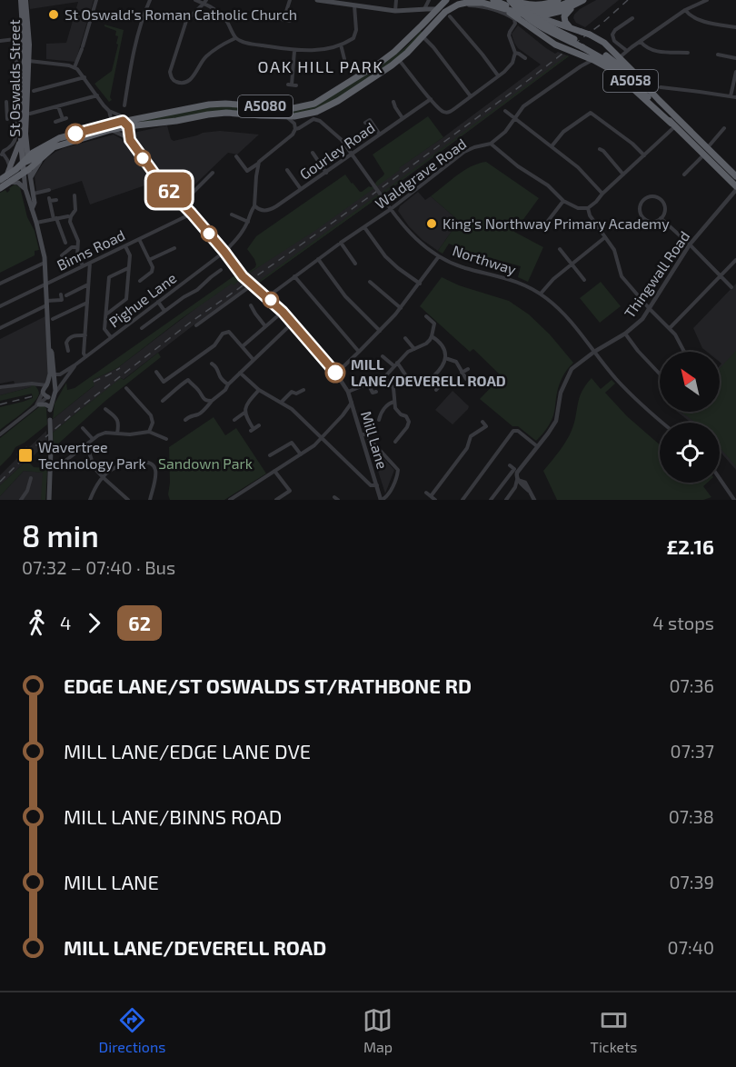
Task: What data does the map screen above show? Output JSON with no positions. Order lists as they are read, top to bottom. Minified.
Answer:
{"streets":{"highway":["A5058","A5080"],"main road":["St Oswalds Street"],"street":["Gourley Road","Waldgrave Road","Binns Road","Northway","Thingwall Road","Pighue Lane","Mill Lane"]},"crossings":[["St Oswalds Street","A5080"],["A5058","Waldgrave Road"],["A5058","Thingwall Road"],["A5080","Mill Lane"],["Gourley Road","Northway"],["Gourley Road","Pighue Lane"],["Waldgrave Road","Northway"],["Waldgrave Road","Mill Lane"],["Binns Road","Mill Lane"],["Northway","Thingwall Road"],["Pighue Lane","Mill Lane"]],"districts":["OAK HILL PARK"],"parks":["Sandown Park"],"places":{"other":["St Oswald's Roman Catholic Church","King's Northway Primary Academy","MILL LANE/DEVERELL ROAD"],"transit":["Wavertree Technology Park"]},"lines":["bus line 62"],"north":"top left","page":{"on_map":"62","heading":["8 min","07:32 – 07:40 · Bus","£2.16"],"legs":["4","62","4 stops"],"list":[{"name":"EDGE LANE/ST OSWALDS ST/RATHBONE RD","value":"07:36"},{"name":"MILL LANE/EDGE LANE DVE","value":"07:37"},{"name":"MILL LANE/BINNS ROAD","value":"07:38"},{"name":"MILL LANE","value":"07:39"},{"name":"MILL LANE/DEVERELL ROAD","value":"07:40"}],"tabs":["Directions","Map","Tickets"]}}
